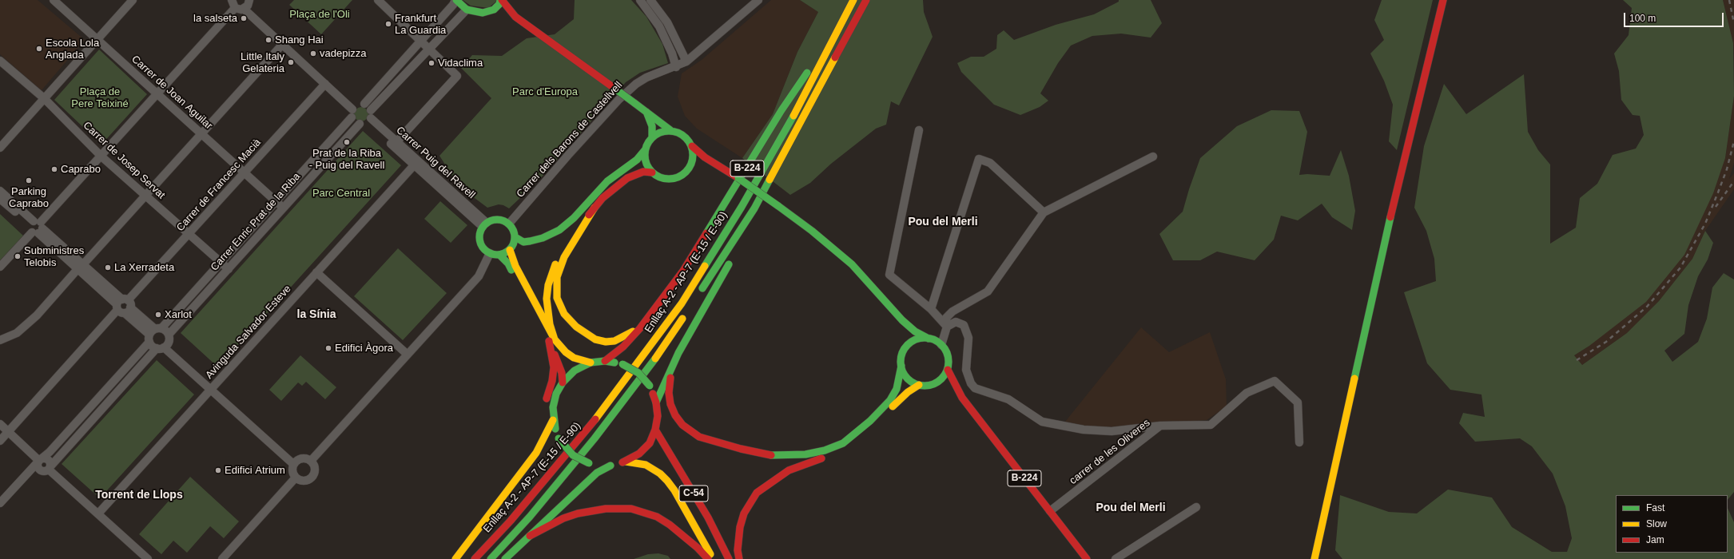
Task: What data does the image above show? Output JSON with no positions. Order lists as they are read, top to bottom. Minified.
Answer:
{"streets":{"main road":["B-224","Enllaç A-2 - AP-7 (E-15 / E-90)","C-54"],"street":["Carrer de Joan Aguilar","Carrer dels Barons de Castellvell","Carrer de Josep Servat","Carrer Puig del Ravell","Carrer de Francesc Macià","Carrer Enric Prat de la Riba","Avinguda Salvador Esteve","carrer de les Oliveres"]},"crossings":[["Carrer de Joan Aguilar","Carrer de Francesc Macià"],["Carrer de Joan Aguilar","Carrer Enric Prat de la Riba"],["Carrer dels Barons de Castellvell","Carrer Puig del Ravell"],["Carrer de Josep Servat","Carrer de Francesc Macià"],["Carrer de Josep Servat","Carrer Enric Prat de la Riba"],["Carrer Puig del Ravell","Carrer Enric Prat de la Riba"],["Carrer Puig del Ravell","Avinguda Salvador Esteve"],["B-224","Enllaç A-2 - AP-7 (E-15 / E-90)"],["B-224","carrer de les Oliveres"]],"districts":["Pou del Merli","la Sínia","Torrent de Llops","Pou del Merli"],"parks":["Plaça de l'Oli","Plaça de Pere Teixiné","Parc d'Europa","Parc Central"],"places":["la salseta","Frankfurt La Guardia","Shang Hai","Escola Lola Anglada","vadepizza","Little Italy Gelateria","Vidaclima","Prat de la Riba - Puig del Ravell","Caprabo","Parking Caprabo","Subministres Telobis","La Xerradeta","Xarlot","Edifici Àgora","Edifici Atrium"],"legend":["Fast","Slow","Jam"],"scale_bar":"100 m"}
